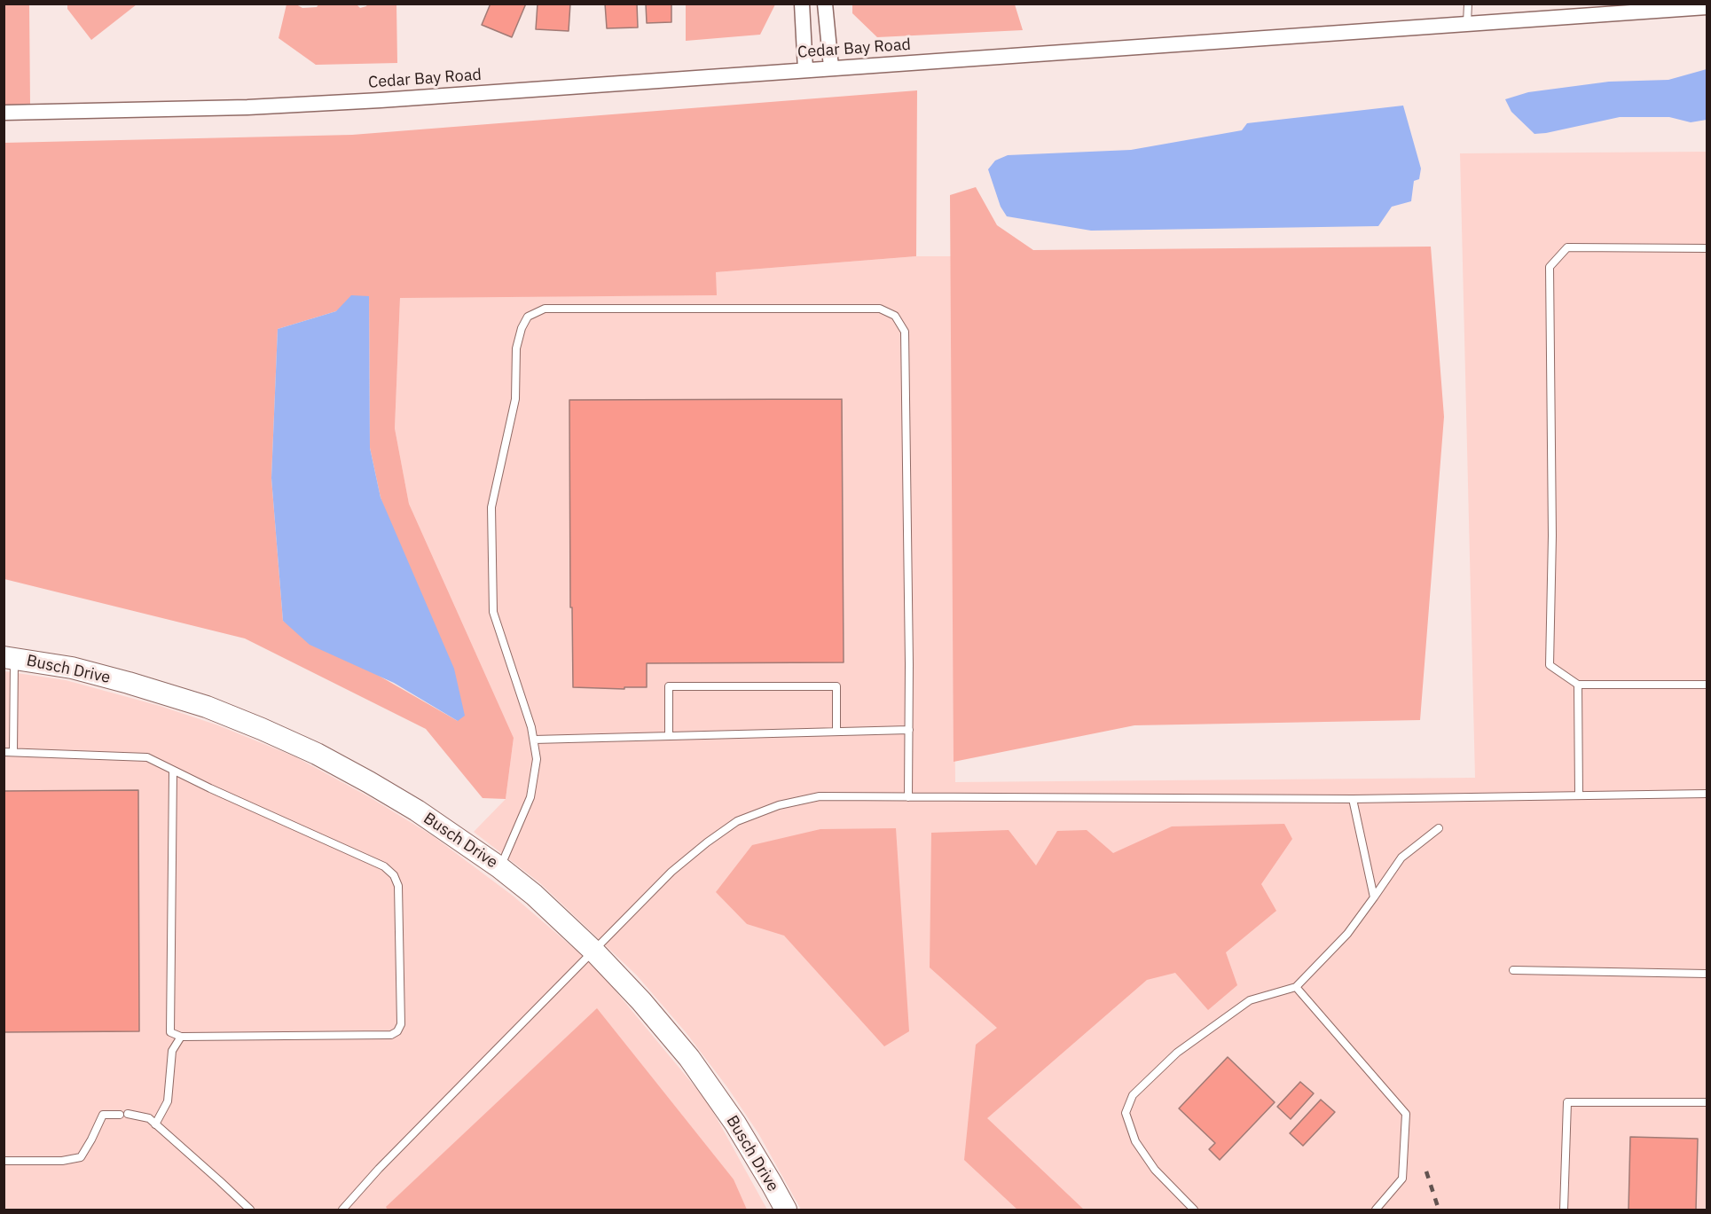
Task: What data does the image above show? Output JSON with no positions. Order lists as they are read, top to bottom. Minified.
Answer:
{"streets":{"street":["Cedar Bay Road","Busch Drive"]}}
